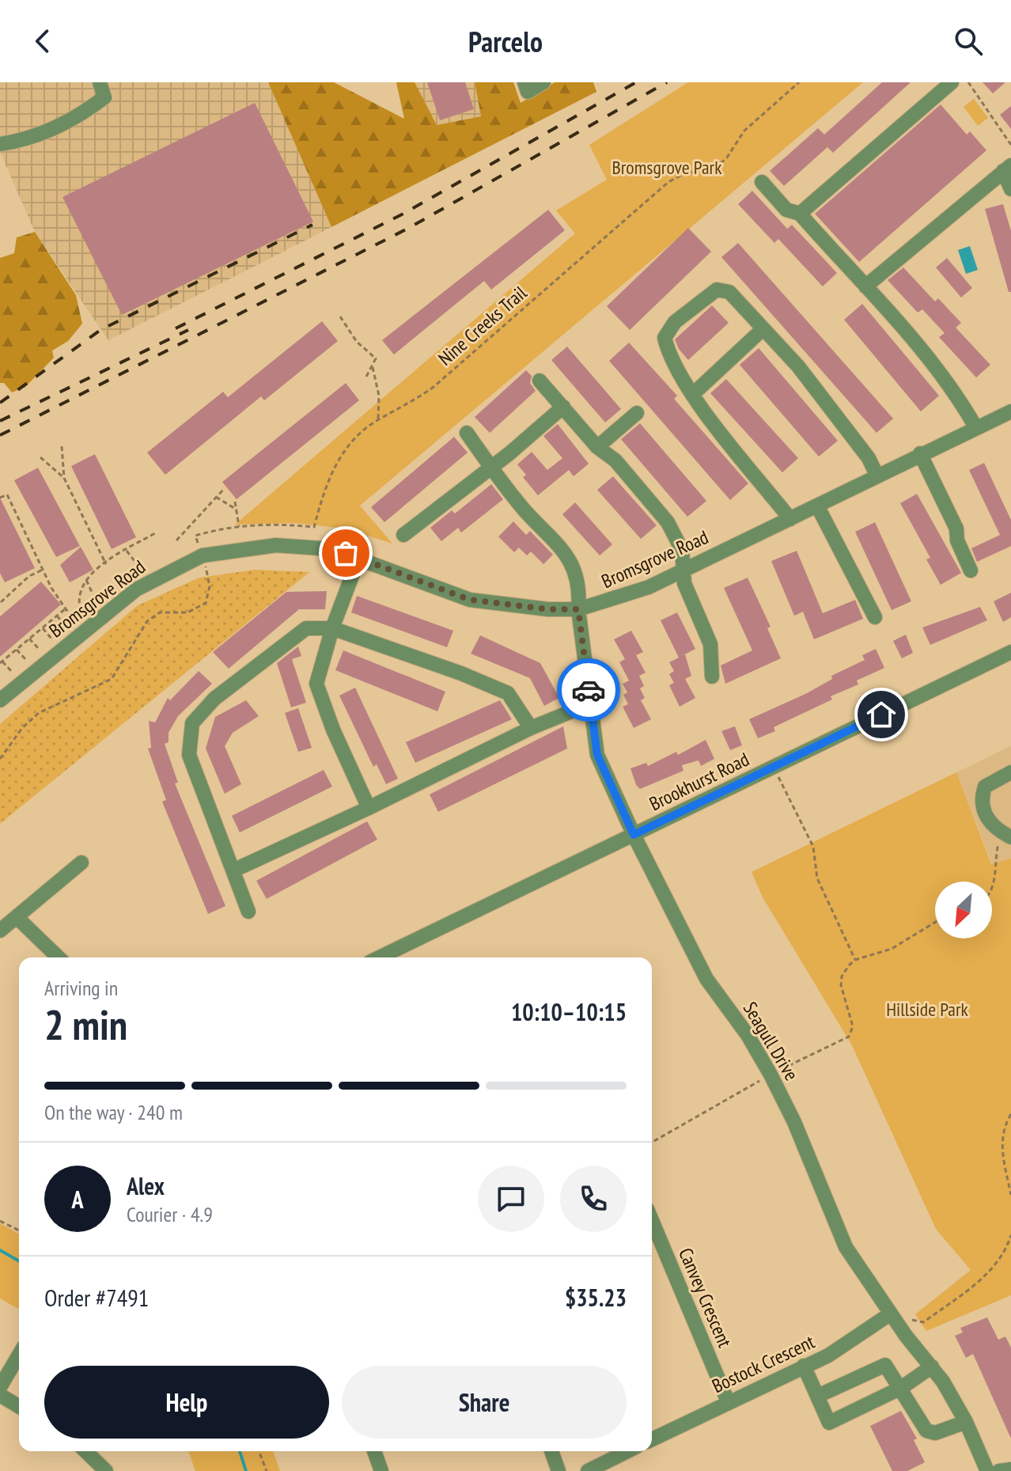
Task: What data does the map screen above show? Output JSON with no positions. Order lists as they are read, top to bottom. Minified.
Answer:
{"streets":{"street":["Bromsgrove Road","Brookhurst Road","Seagull Drive","Canvey Crescent","Bostock Crescent"],"path":["Nine Creeks Trail"]},"crossings":[["Bromsgrove Road","Seagull Drive"],["Brookhurst Road","Seagull Drive"],["Seagull Drive","Bostock Crescent"],["Canvey Crescent","Bostock Crescent"]],"parks":["Bromsgrove Park","Hillside Park"],"north":"bottom left","page":{"header":"Parcelo","heading":["2 min","Arriving in","10:10–10:15"],"panel":["Alex","Courier · 4.9","Order #7491","$35.23"],"bar":"On the way · 240 m","round":"A","buttons":["Help","Share"]}}
